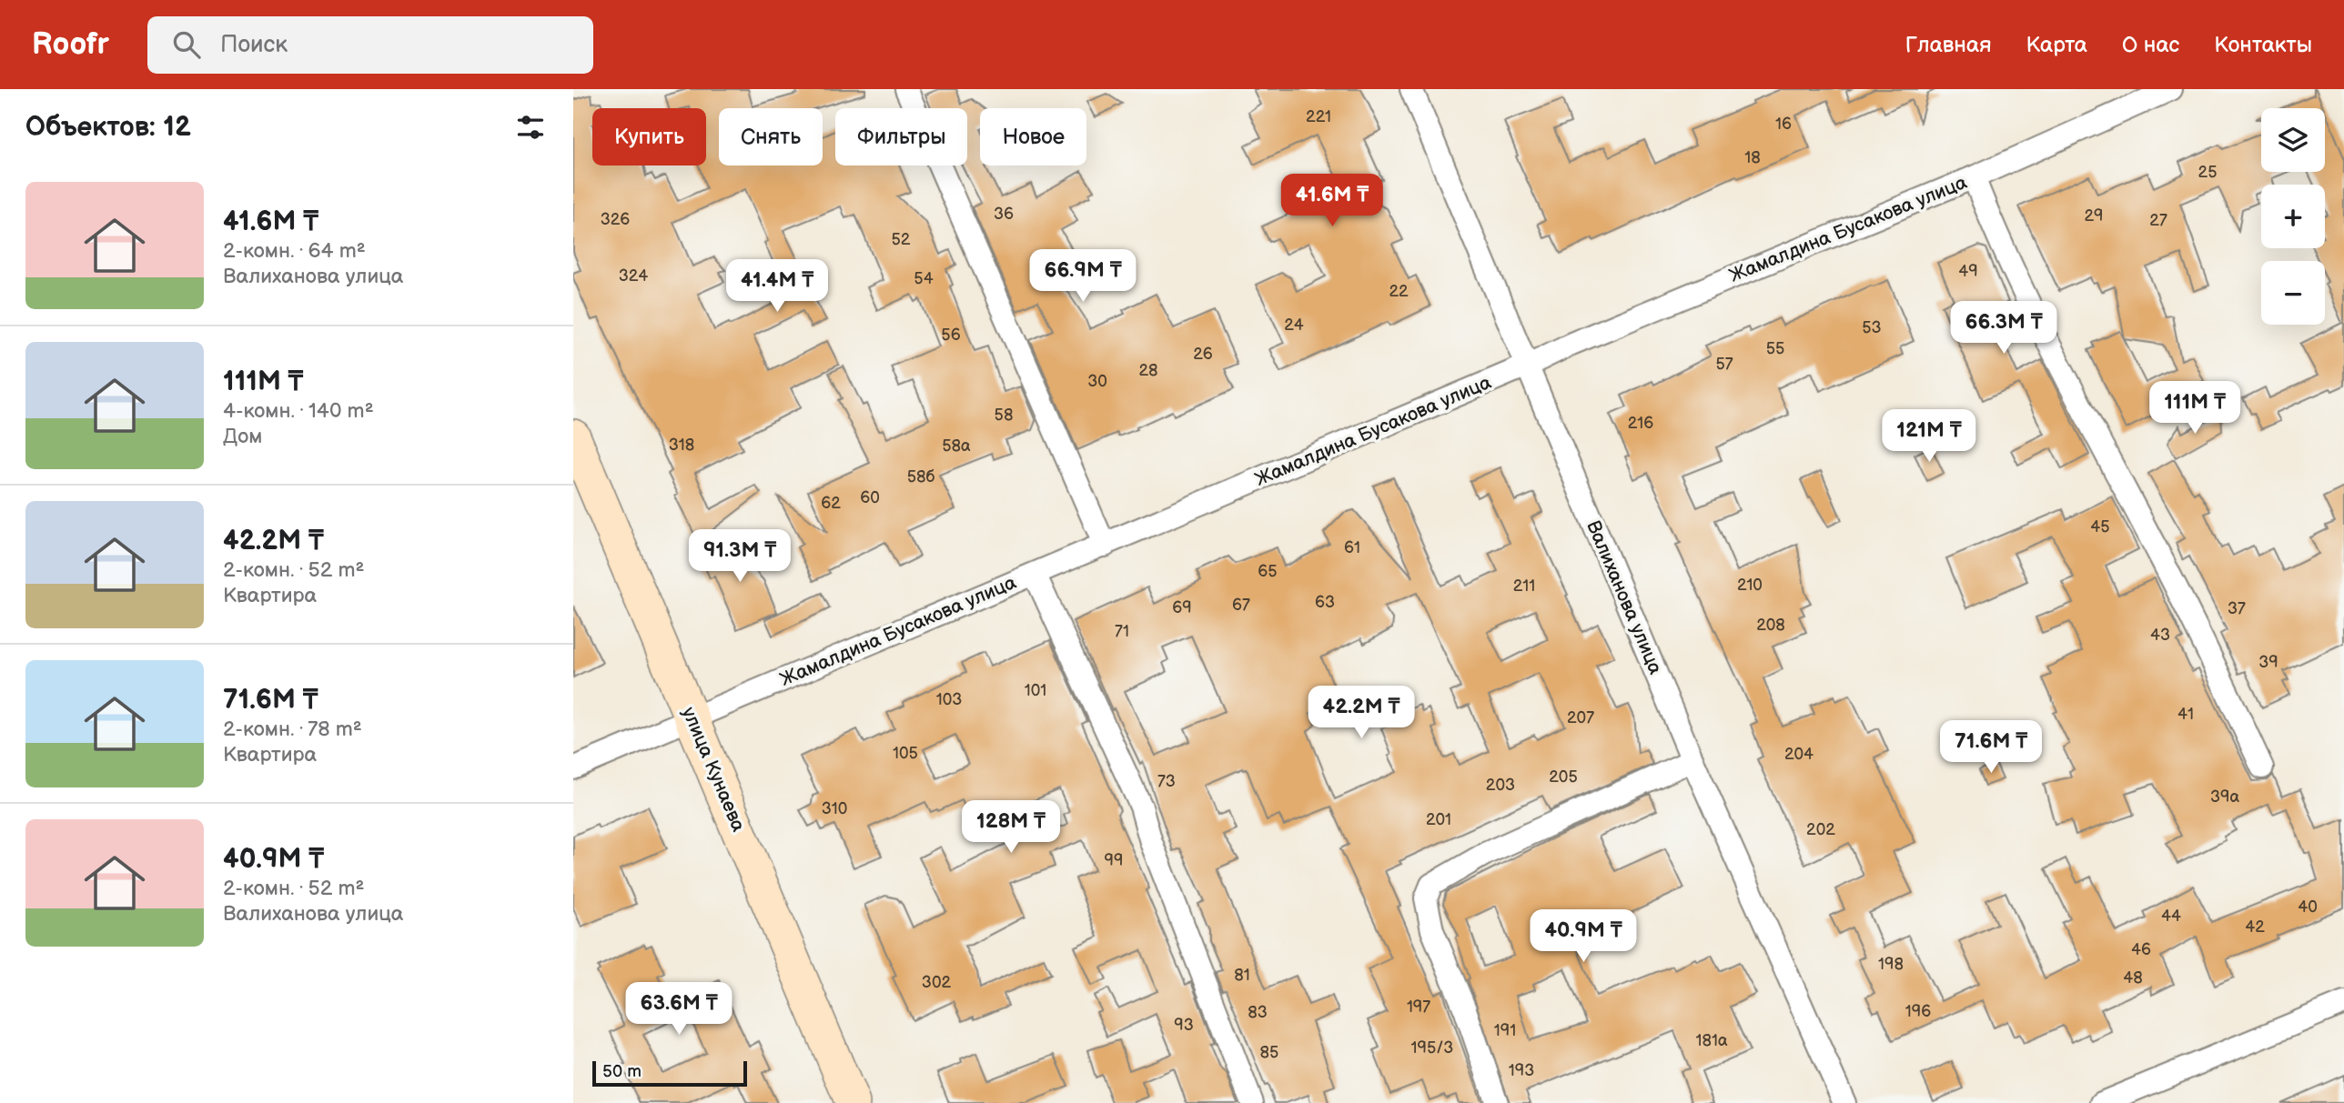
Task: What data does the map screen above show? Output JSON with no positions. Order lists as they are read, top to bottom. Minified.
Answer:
{"streets":{"main road":["улица Кунаева"],"street":["Жамалдина Бусакова улица","Валиханова улица"]},"crossings":[["Жамалдина Бусакова улица","Валиханова улица"],["Жамалдина Бусакова улица","улица Кунаева"]],"house_numbers":["221","16","18","25","36","29","326","27","52","49","324","54","22","24","53","56","55","26","57","28","30","58","216","318","58а","58б","60","62","45","61","65","210","211","63","67","69","37","208","71","43","39","101","103","41","207","105","204","205","73","203","39а","310","201","202","99","40","44","42","46","198","81","48","302","197","196","83","93","191","181а","195/3","85","193"],"scale_bar":"50 m","page":{"header":"Roofr","search":"Поиск","nav":["Главная","Карта","О нас","Контакты"],"heading":"Объектов: 12","map_buttons":["+","−"],"chip":["Купить","Снять","Фильтры","Новое"],"list":[{"name":"41.6M ₸","note":"2-комн. · 64 m² · Валиханова улица"},{"name":"111M ₸","note":"4-комн. · 140 m² · Дом"},{"name":"42.2M ₸","note":"2-комн. · 52 m² · Квартира"},{"name":"71.6M ₸","note":"2-комн. · 78 m² · Квартира"},{"name":"40.9M ₸","note":"2-комн. · 52 m² · Валиханова улица"}],"price":["41.6M ₸","66.9M ₸","41.4M ₸","66.3M ₸","111M ₸","121M ₸","91.3M ₸","42.2M ₸","71.6M ₸","128M ₸","40.9M ₸","63.6M ₸"],"scale":"50 m"}}
